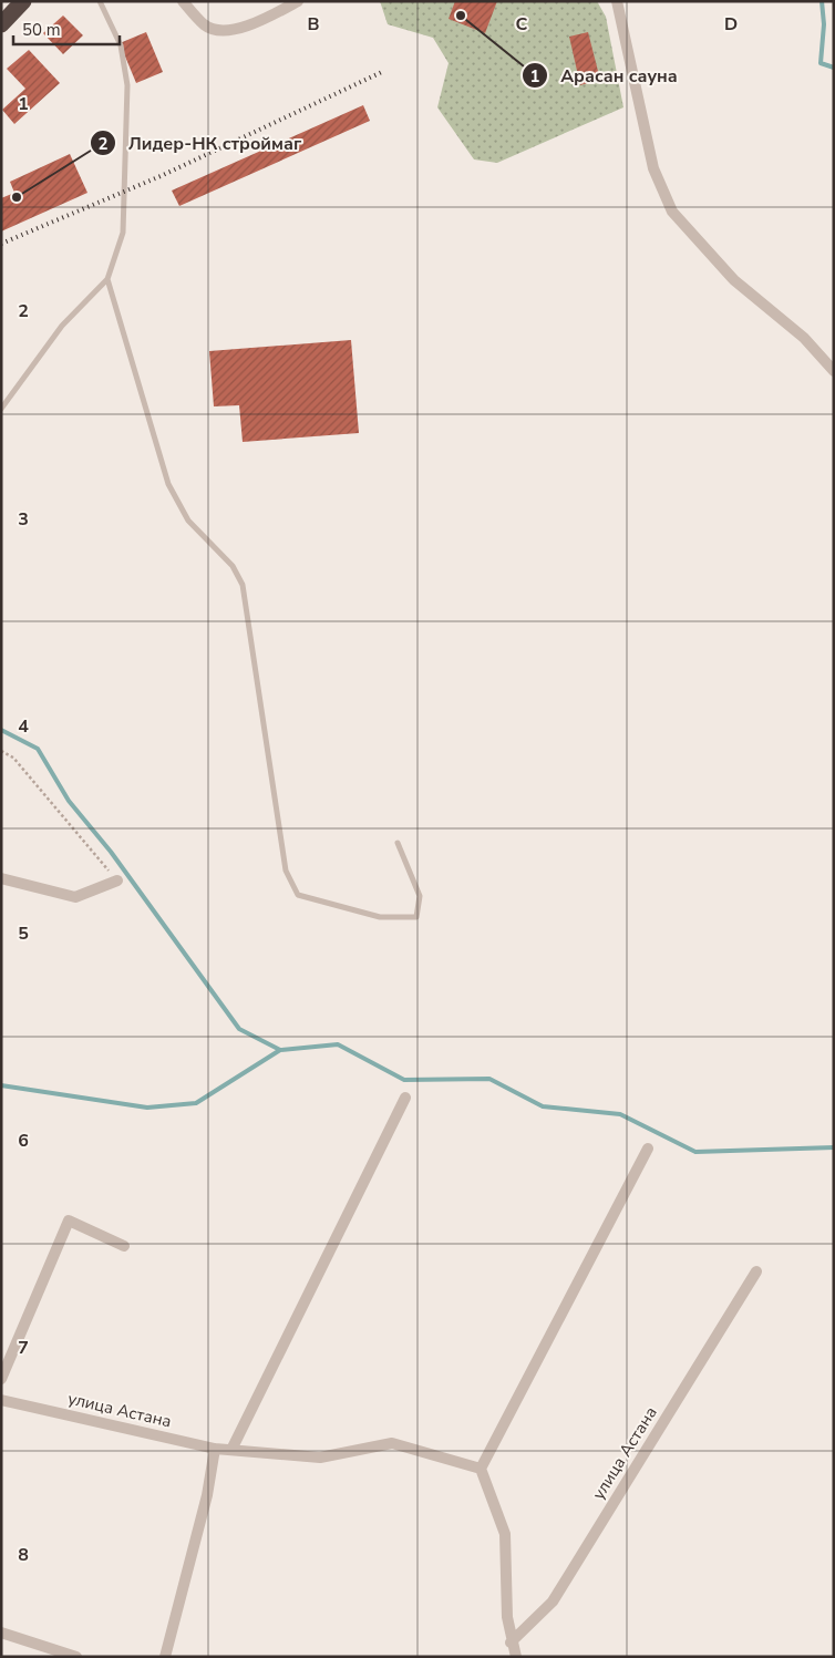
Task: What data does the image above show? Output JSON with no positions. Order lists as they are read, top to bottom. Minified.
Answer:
{"streets":{"street":["улица Астана"]},"places":["Арасан сауна","Лидер-НК строймаг"],"scale_bar":"50 m","grid":{"columns":["B","C","D"],"rows":["1","2","3","4","5","6","7","8"]}}
